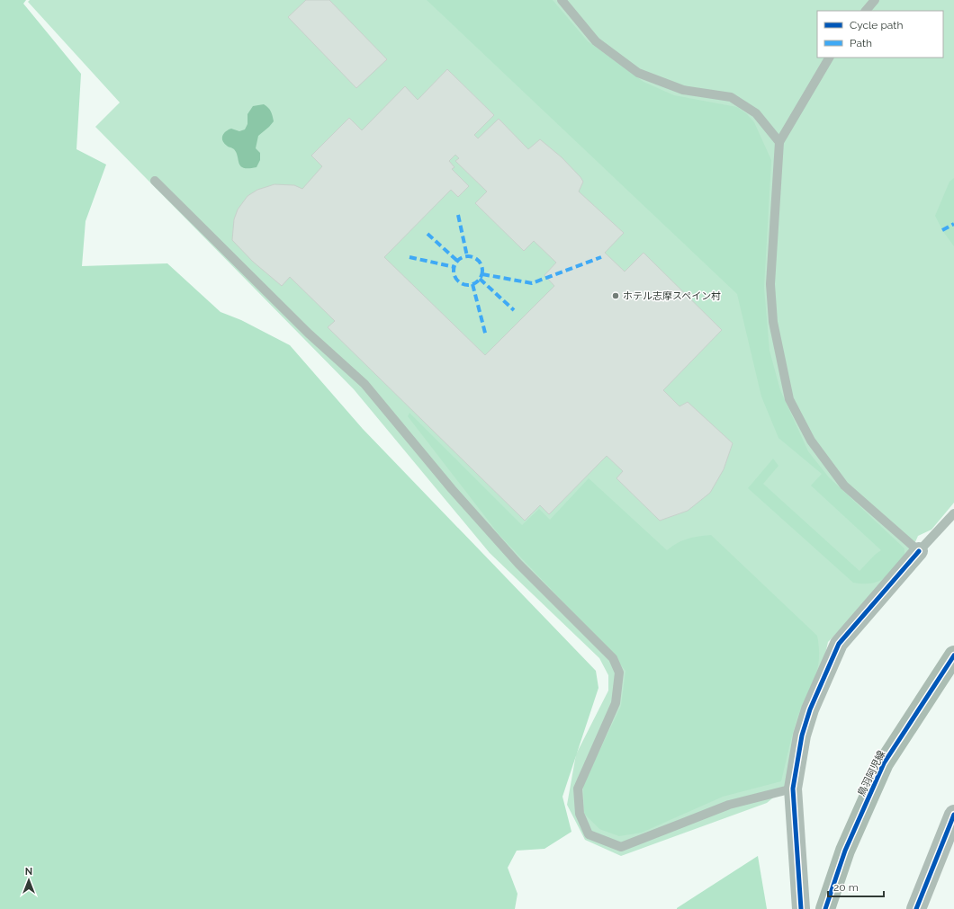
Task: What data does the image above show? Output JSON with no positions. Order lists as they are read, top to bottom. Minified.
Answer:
{"streets":{"main road":["鳥羽阿児線"]},"places":["ホテル志摩スペイン村"],"legend":["Cycle path","Path"],"scale_bar":"20 m","north":"top"}
